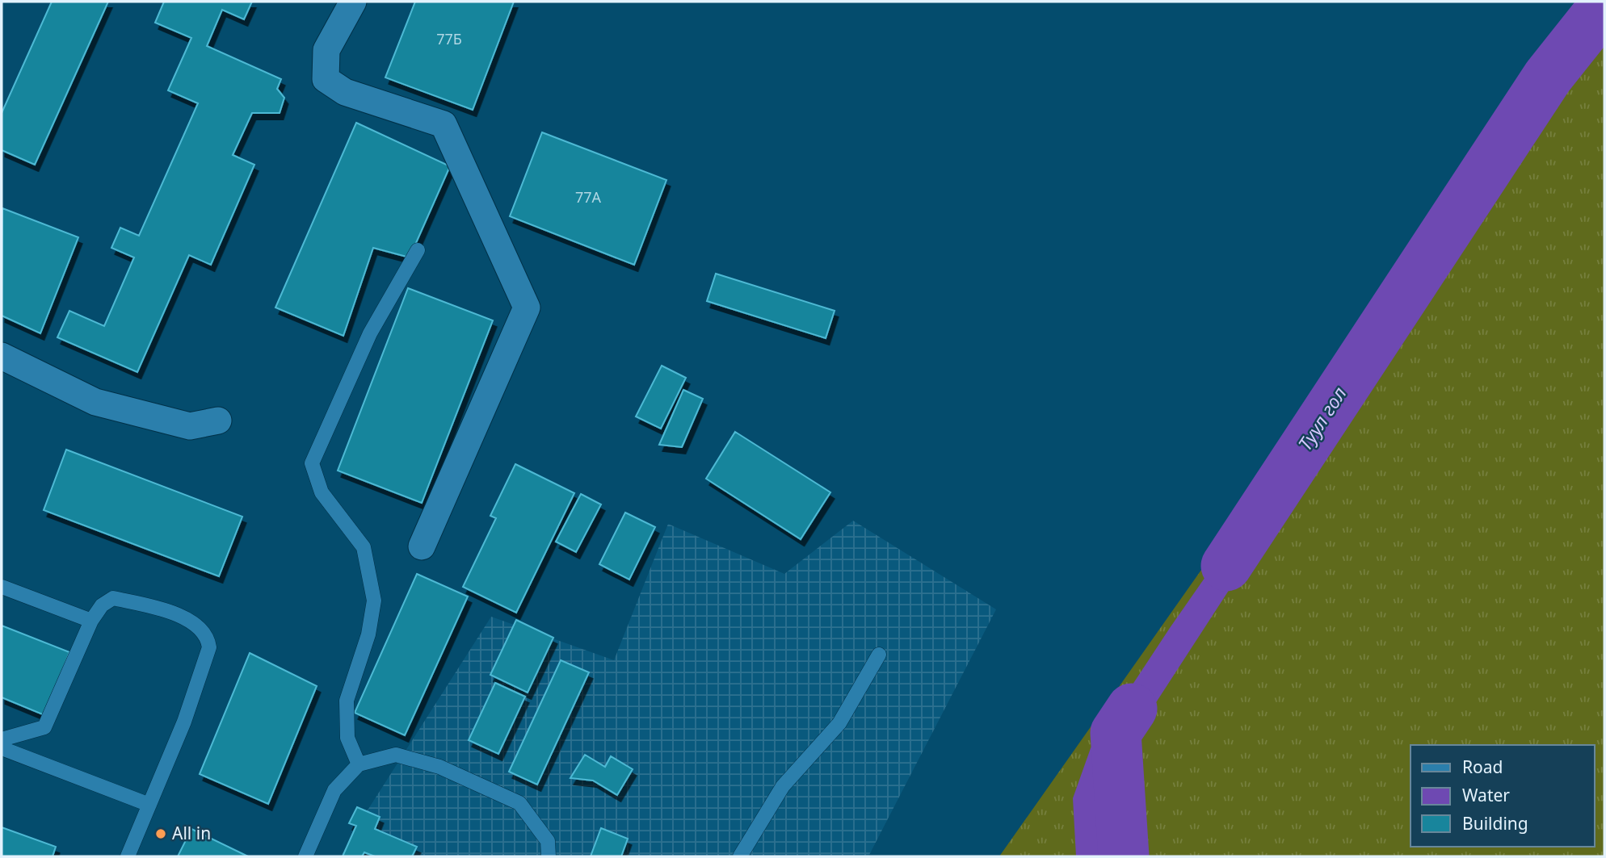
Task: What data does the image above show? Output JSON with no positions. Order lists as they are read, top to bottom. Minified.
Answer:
{"water":["Туул гол"],"places":["All in"],"house_numbers":["77Б","77А"],"legend":["Road","Water","Building"]}
